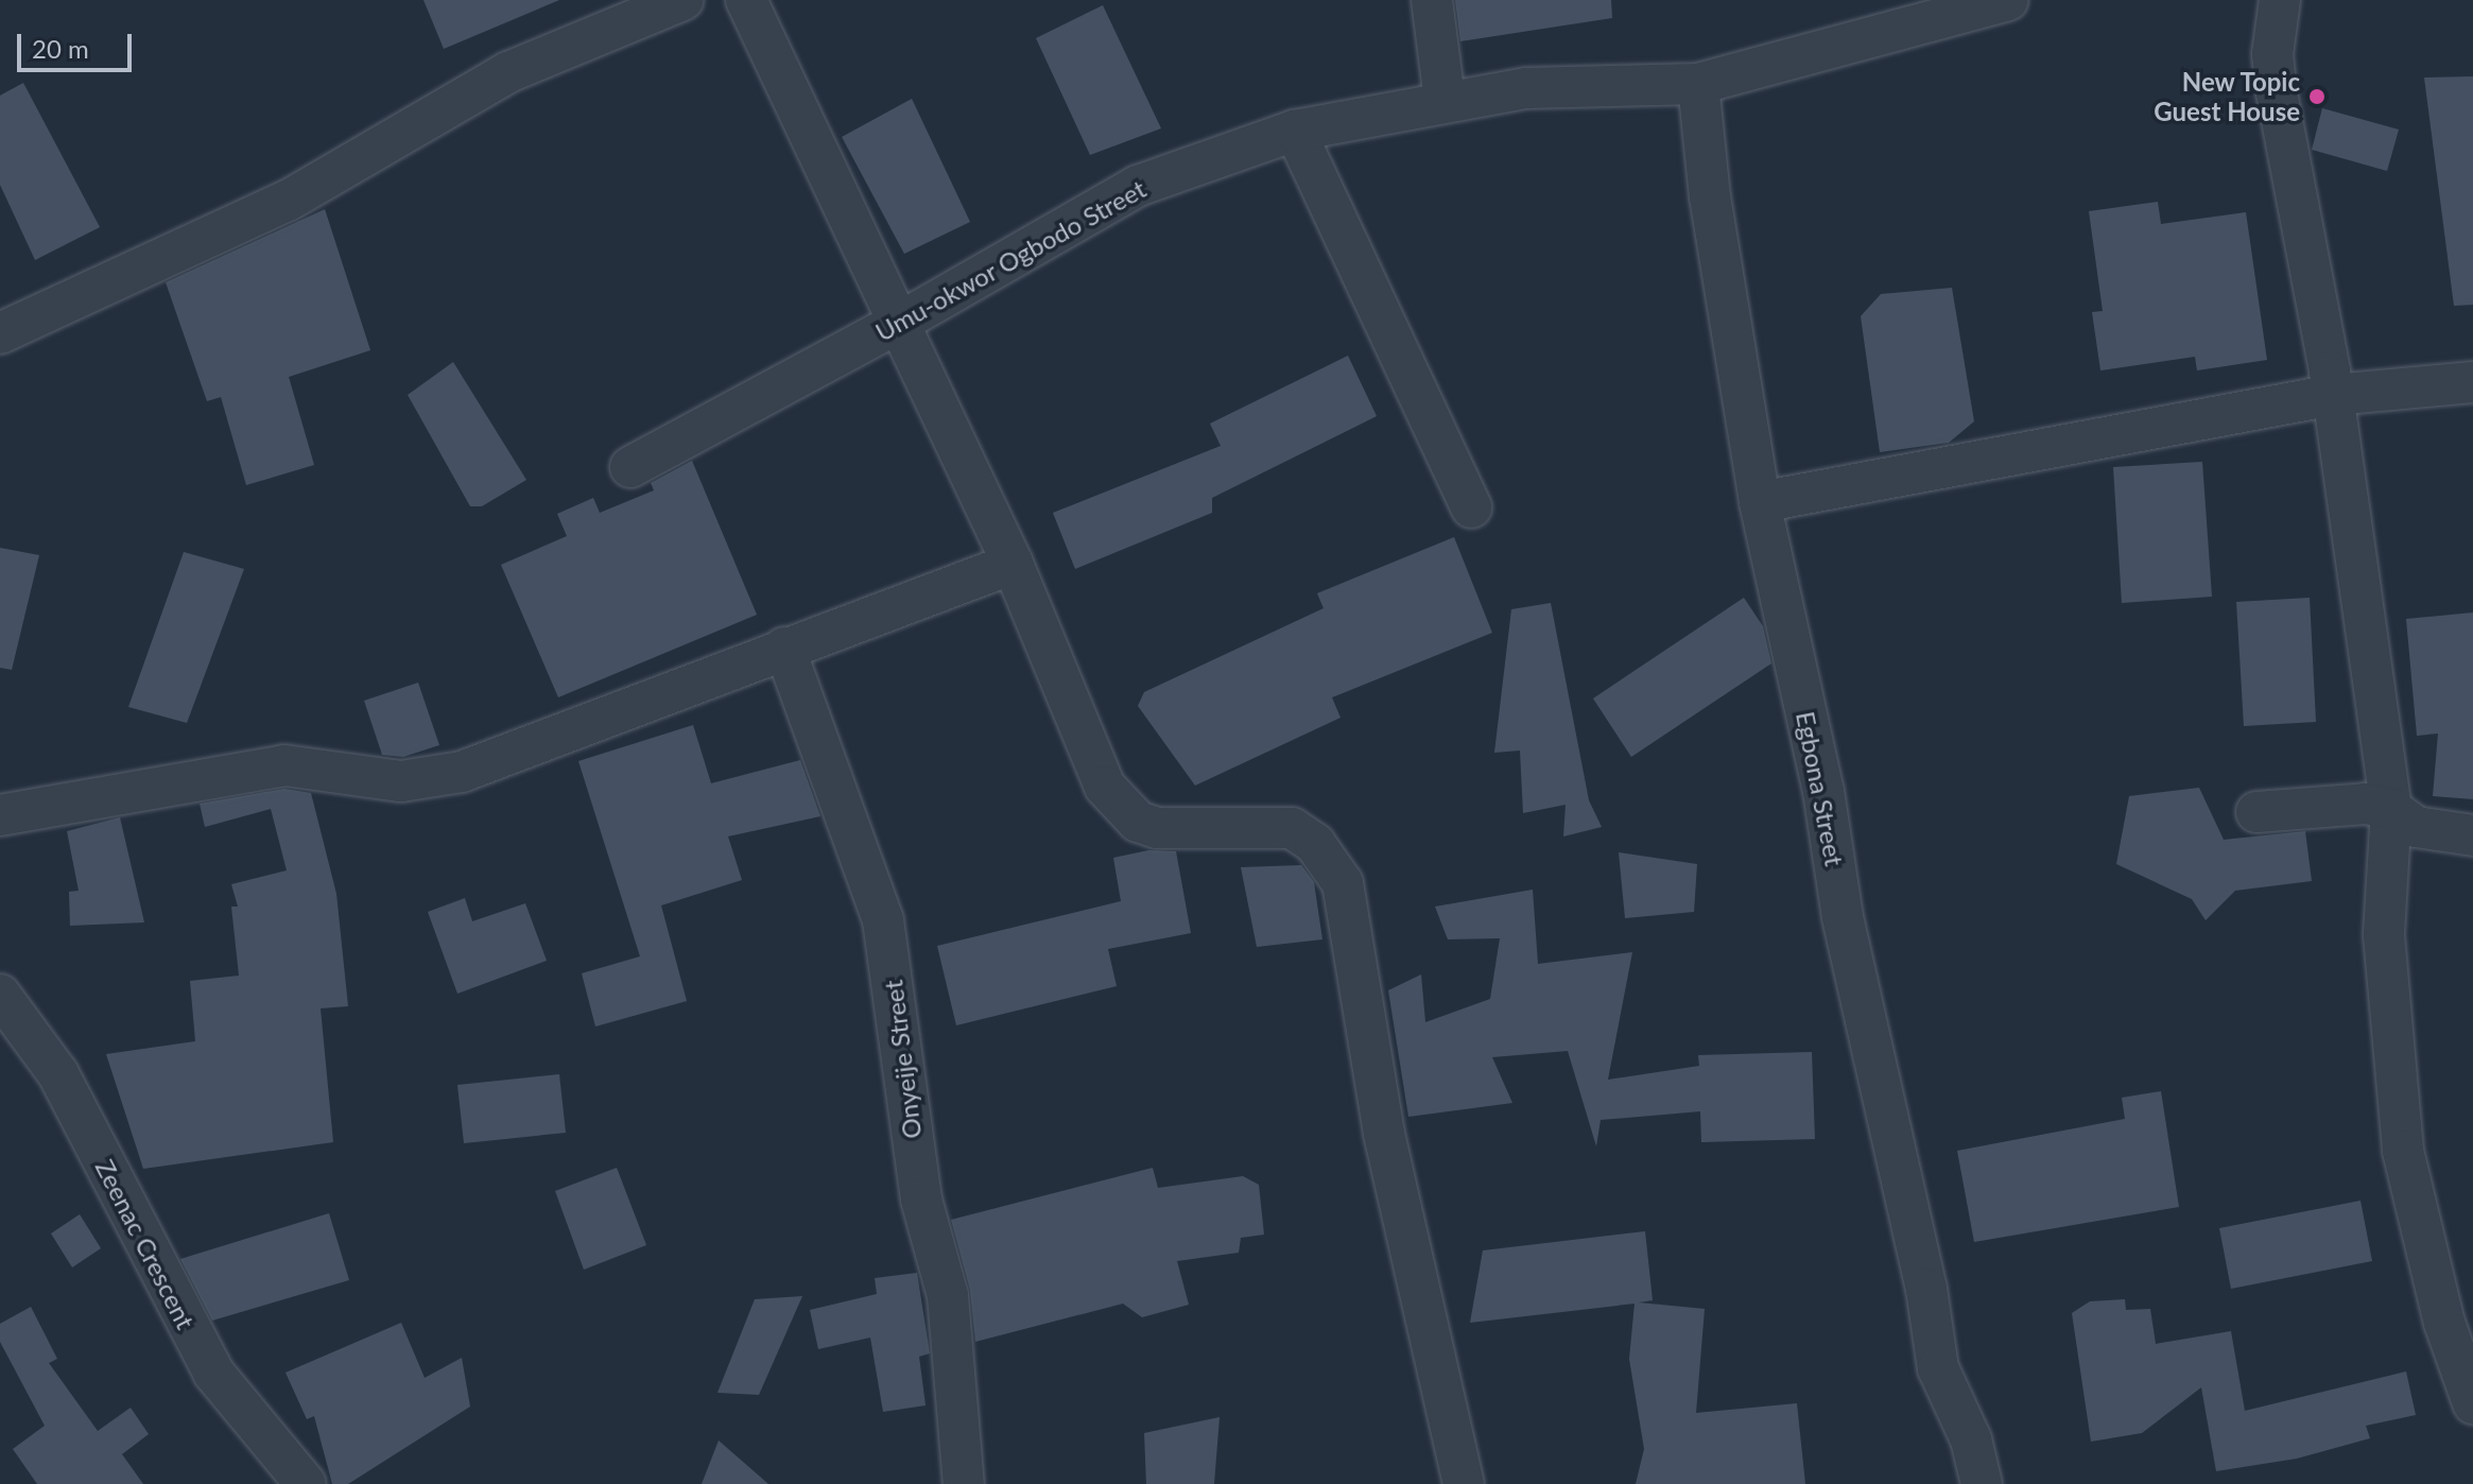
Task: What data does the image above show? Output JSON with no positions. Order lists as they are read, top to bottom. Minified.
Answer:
{"streets":{"street":["Umu-okwor Ogbodo Street","Egbona Street","Onyeije Street","Zeenac Crescent"]},"crossings":[["Umu-okwor Ogbodo Street","Egbona Street"]],"places":["New Topic Guest House"],"scale_bar":"20 m"}
